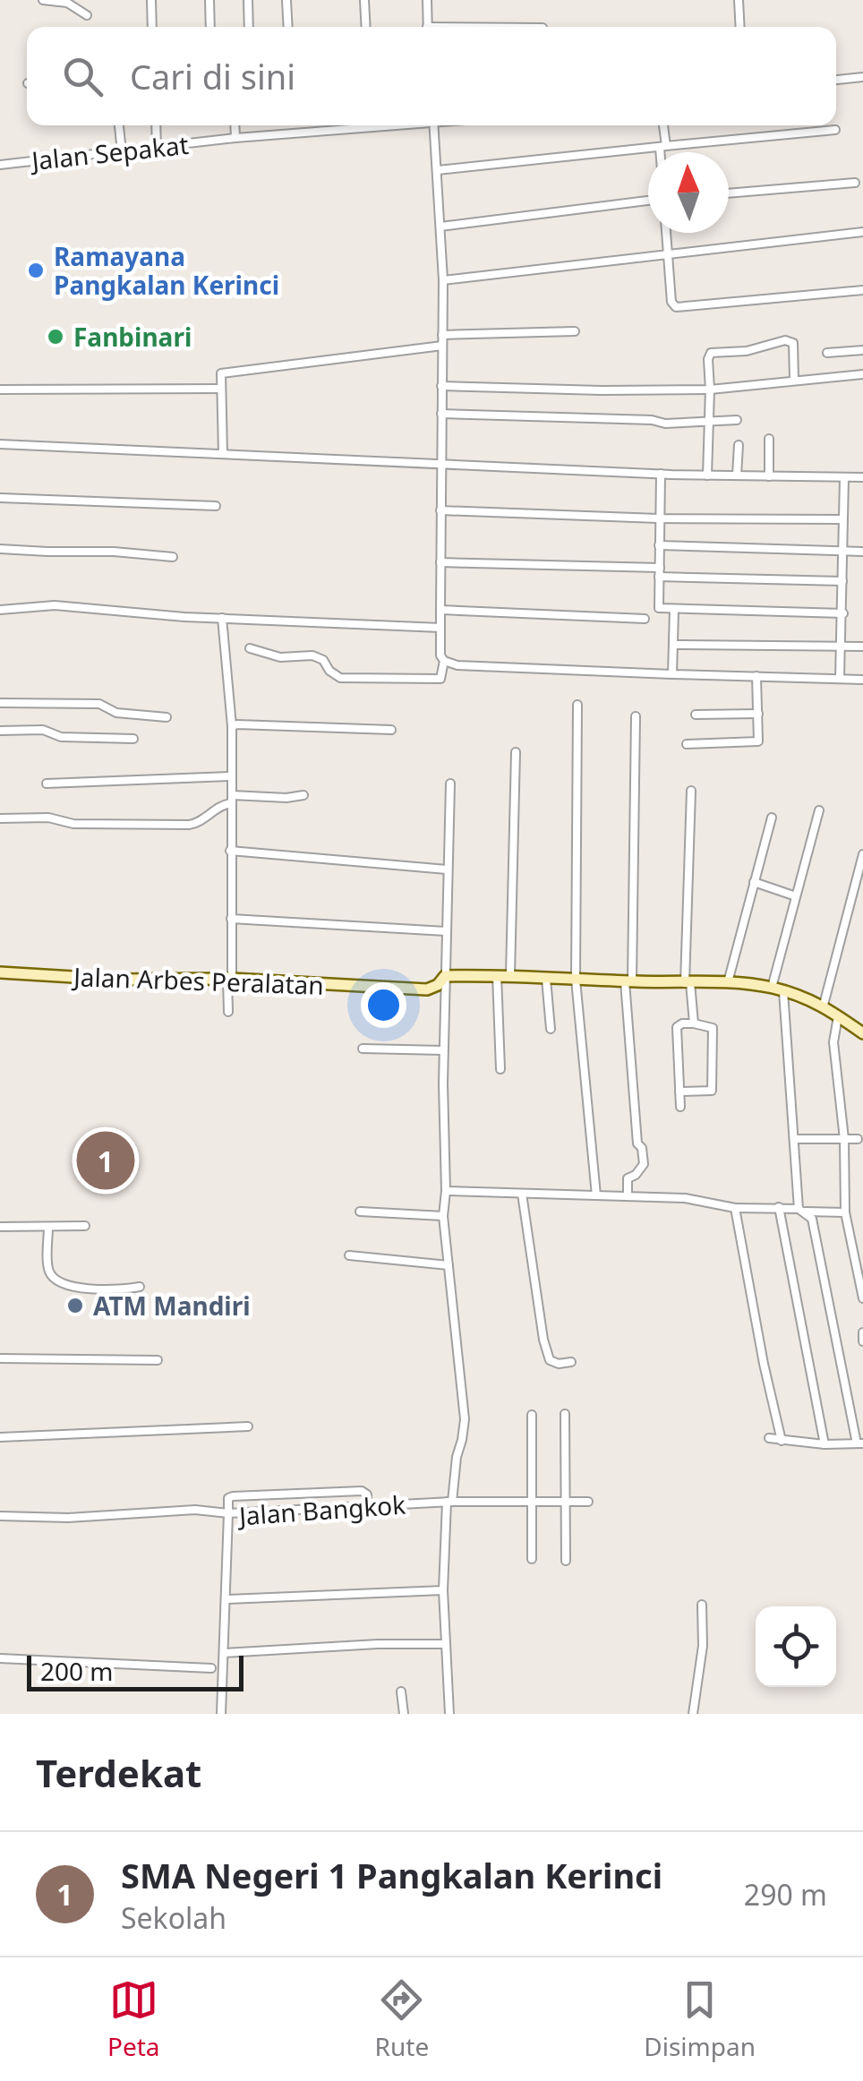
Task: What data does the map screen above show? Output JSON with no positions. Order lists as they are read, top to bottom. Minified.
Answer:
{"streets":{"street":["Jalan Sepakat","Jalan Arbes Peralatan","Jalan Bangkok"]},"places":["Ramayana Pangkalan Kerinci","Fanbinari","ATM Mandiri"],"scale_bar":"200 m","north":"top","page":{"search":"Cari di sini","pins":"1","scale":"200 m","heading":"Terdekat","list":[{"mark":"1","name":"SMA Negeri 1 Pangkalan Kerinci","note":"Sekolah","value":"290 m"}],"nav":["Peta","Rute","Disimpan"]}}
